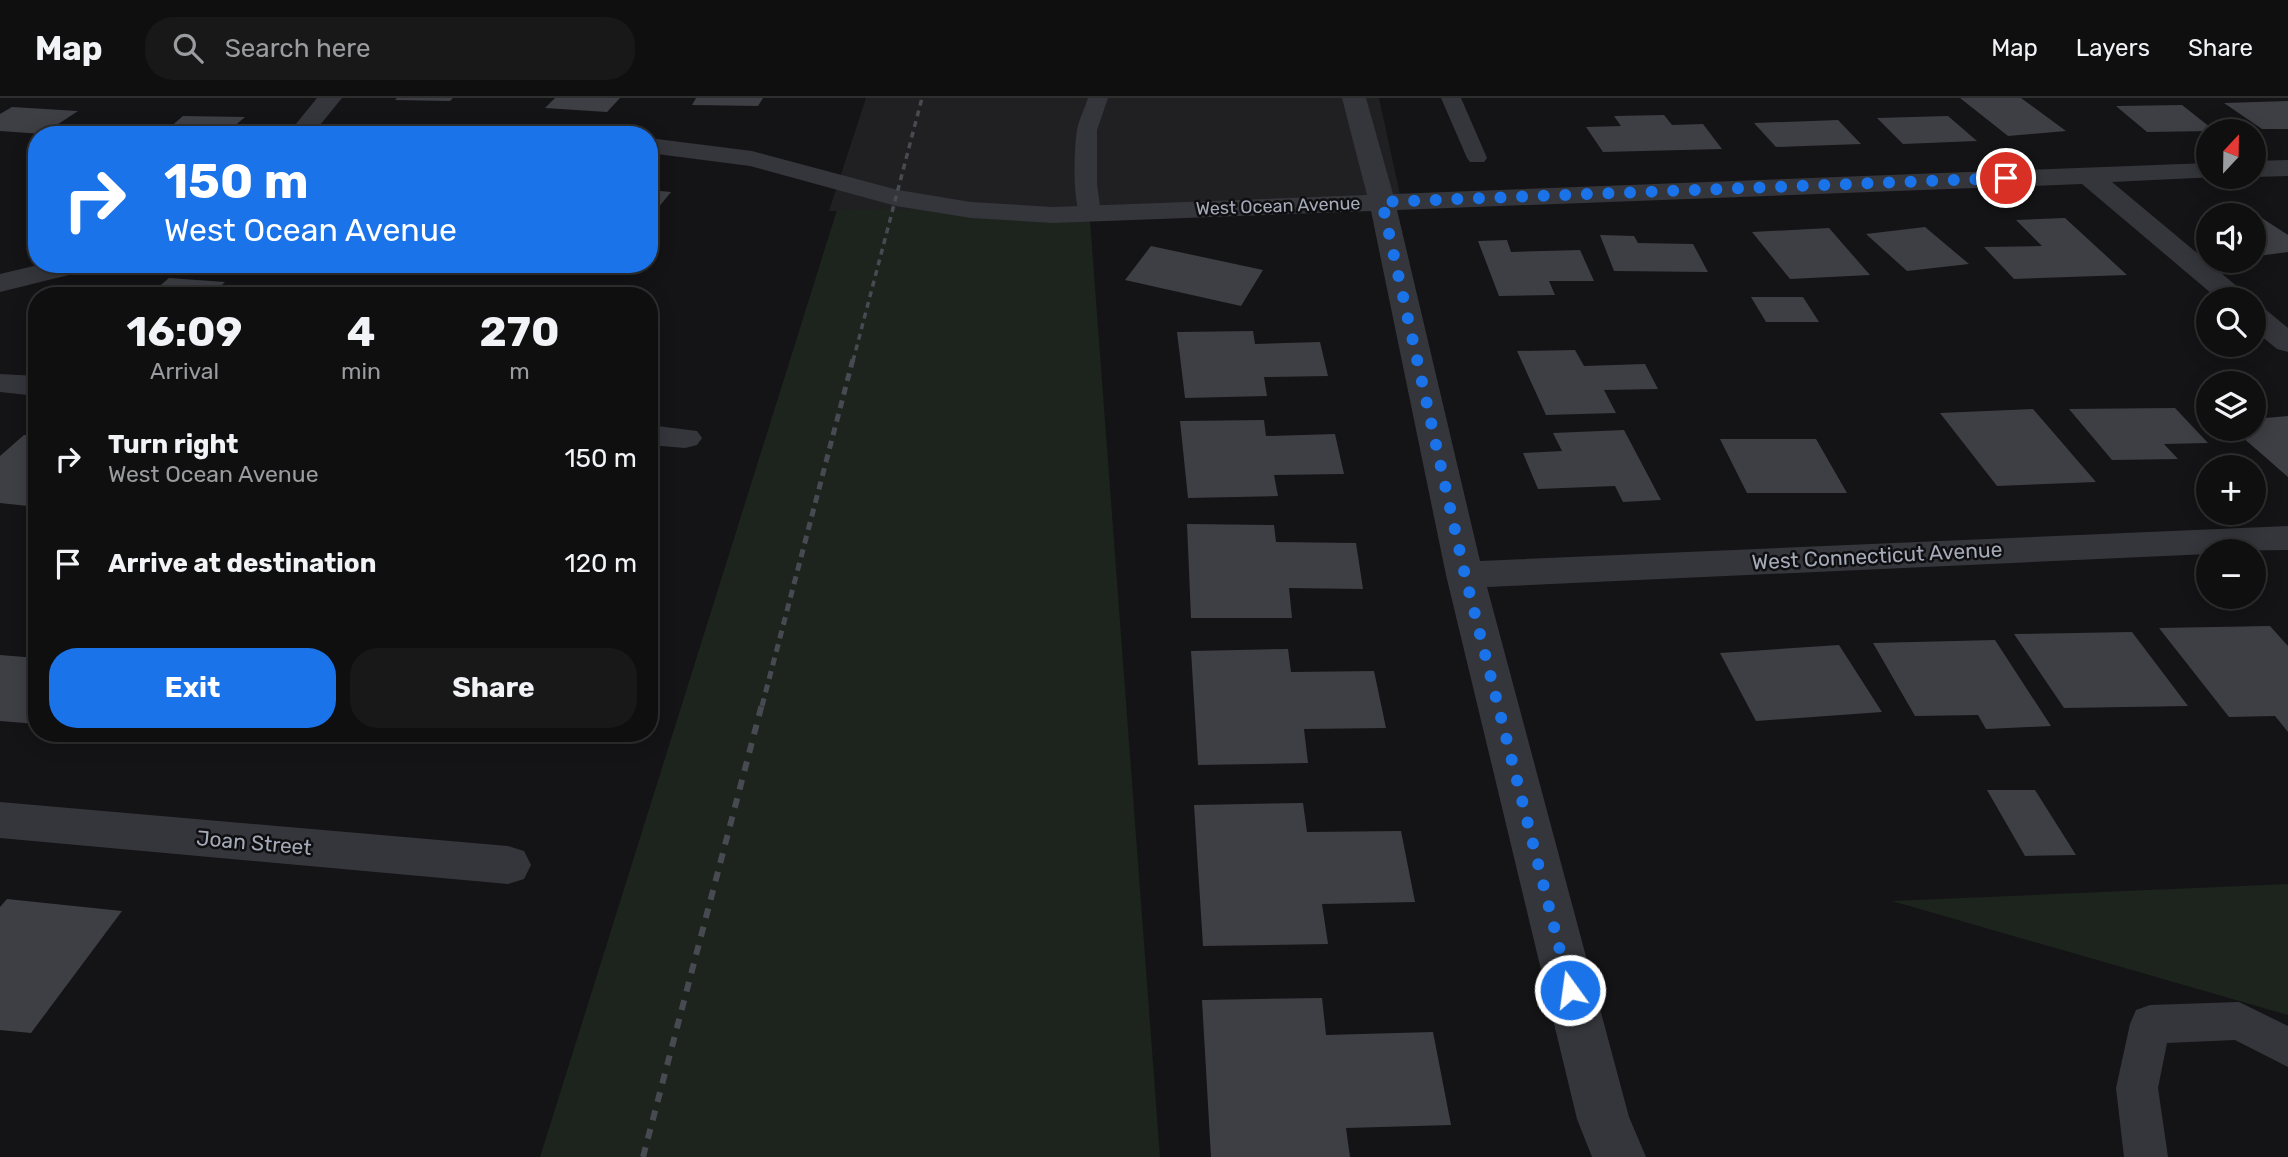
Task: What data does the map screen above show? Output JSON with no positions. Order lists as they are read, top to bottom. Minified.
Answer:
{"streets":{"street":["West Ocean Avenue","West Connecticut Avenue","Joan Street"]},"north":"top","page":{"header":"Map","search":"Search here","nav":["Map","Layers","Share"],"map_buttons":["+","−"],"turn":["150 m","West Ocean Avenue"],"eta":["16:09","Arrival","4","min","270","m"],"list":[{"name":"Turn right","note":"West Ocean Avenue","value":"150 m"},{"name":"Arrive at destination","value":"120 m"}],"buttons":["Exit","Share"]}}
